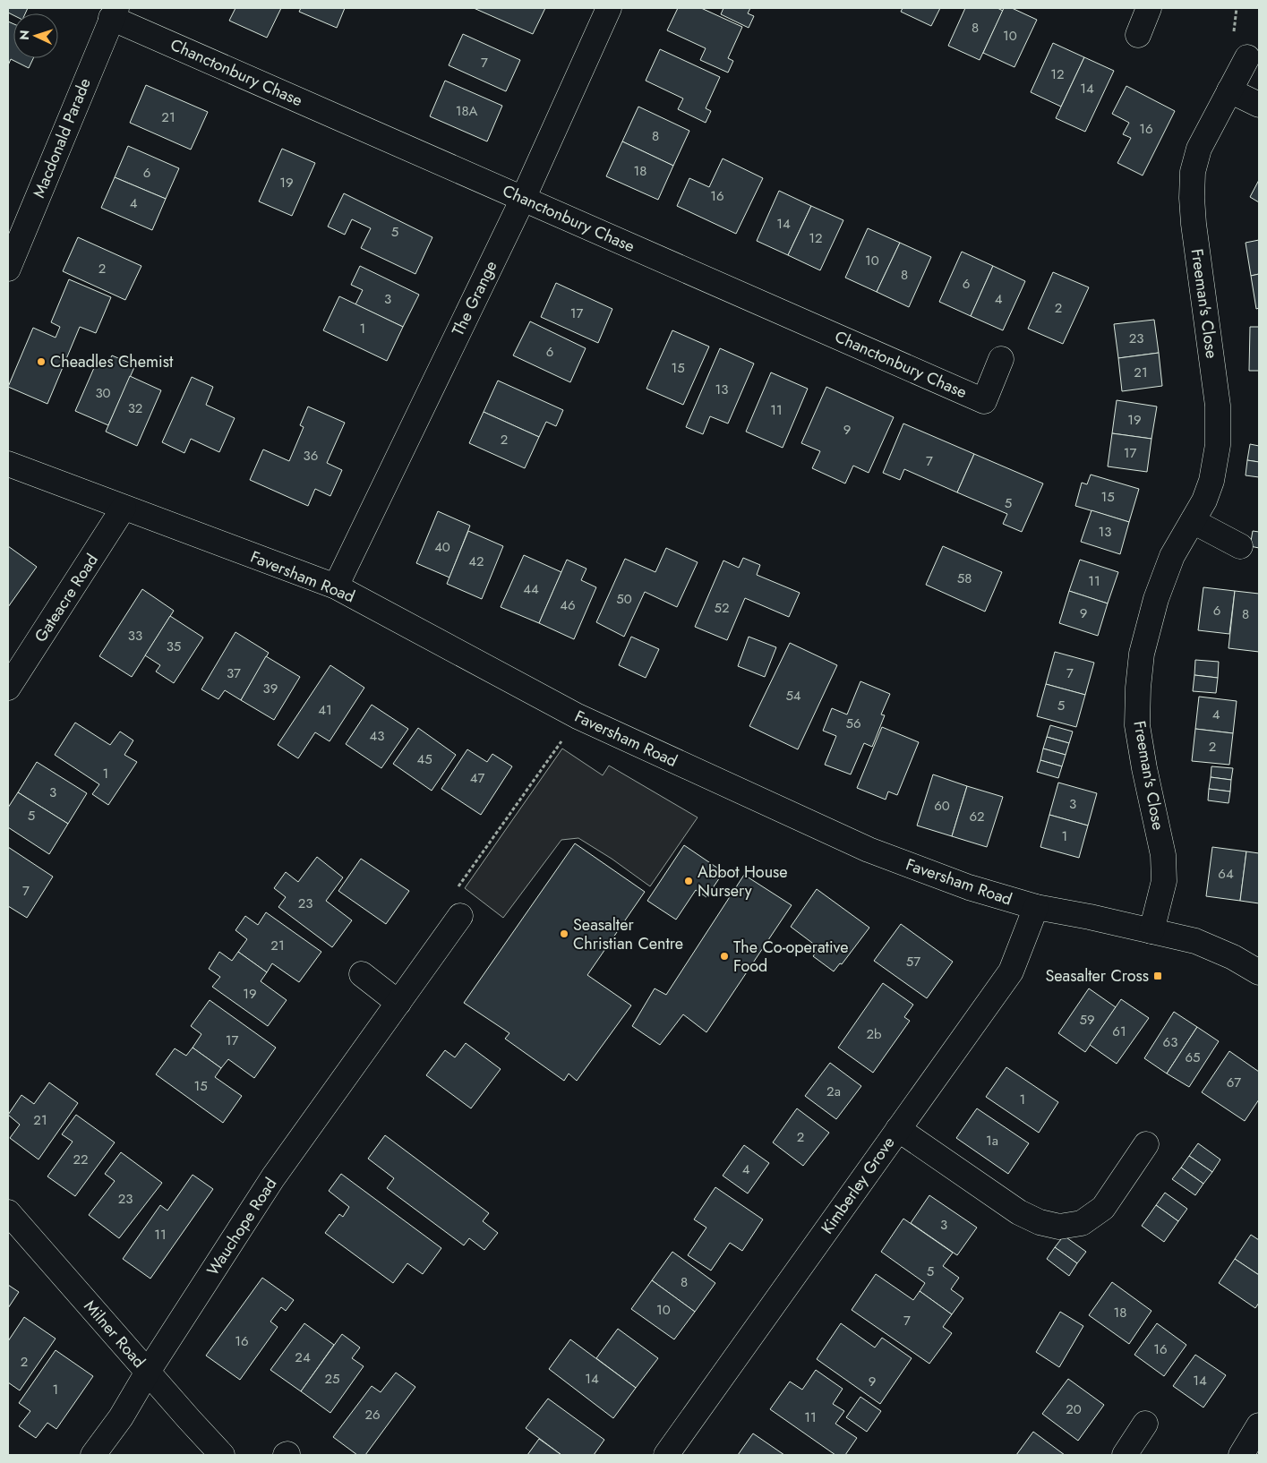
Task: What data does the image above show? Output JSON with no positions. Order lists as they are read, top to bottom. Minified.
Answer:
{"streets":{"street":["Chanctonbury Chase","Macdonald Parade","The Grange","Freeman's Close","Faversham Road","Gateacre Road","Kimberley Grove","Wauchope Road","Milner Road"]},"crossings":[["Chanctonbury Chase","Macdonald Parade"],["Chanctonbury Chase","The Grange"],["The Grange","Faversham Road"],["Freeman's Close","Faversham Road"],["Faversham Road","Gateacre Road"],["Faversham Road","Kimberley Grove"],["Wauchope Road","Milner Road"]],"places":{"other":["Cheadles Chemist","Abbot House Nursery","Seasalter Christian Centre","The Co-operative Food"],"transit":["Seasalter Cross"]},"house_numbers":["8","10","7","12","14","18A","21","16","8","18","6","19","16","4","14","5","12","10","2","8","6","3","4","2","17","1","23","6","15","21","13","30","32","11","19","9","2","17","36","7","15","5","13","40","42","58","11","44","50","46","52","6","9","8","33","35","37","7","39","54","5","41","4","56","43","2","45","1","47","3","3","60","5","62","1","64","7","23","21","57","19","59","61","2b","17","63","65","67","15","2a","1","21","2","1a","22","4","23","3","11","5","8","10","18","7","16","16","24","2","25","14","14","9","1","20","26","11"],"north":"left"}
